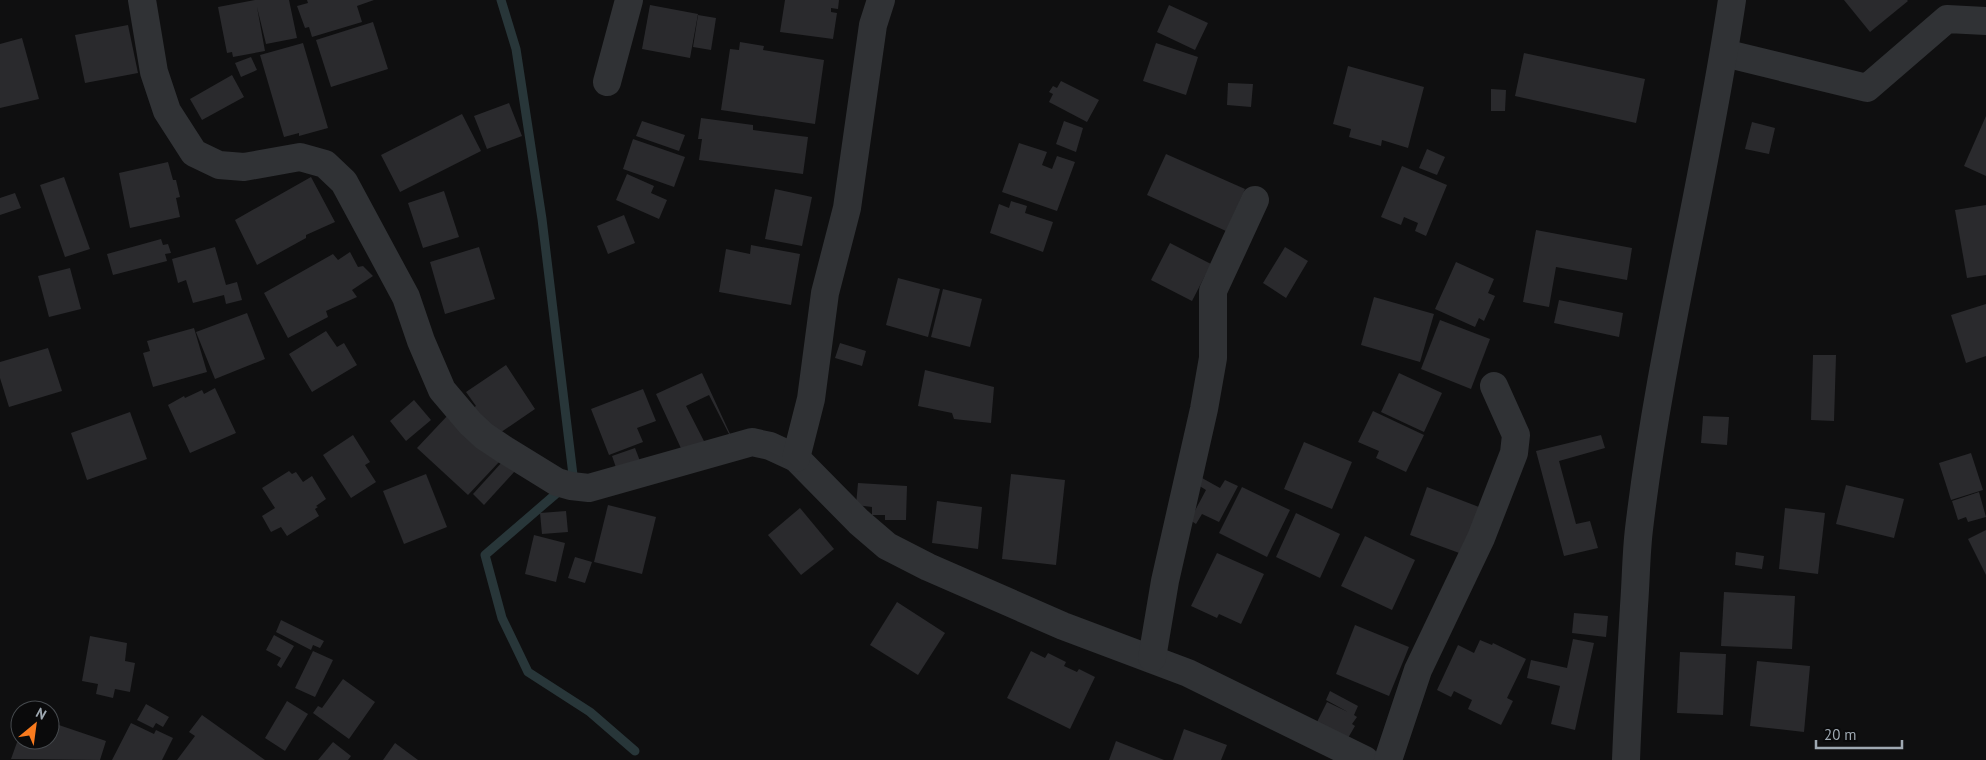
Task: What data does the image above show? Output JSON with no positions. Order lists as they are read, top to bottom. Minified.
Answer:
{"scale_bar":"20 m","north":"top right"}
